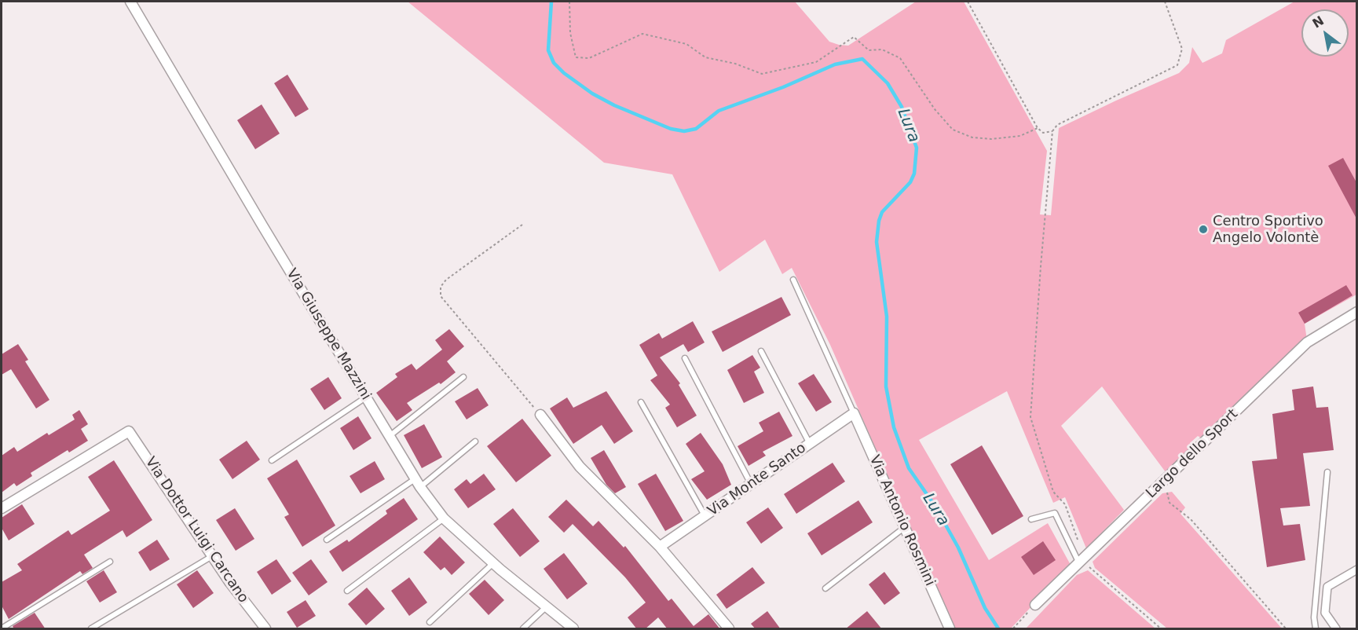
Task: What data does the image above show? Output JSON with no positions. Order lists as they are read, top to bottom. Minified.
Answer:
{"streets":{"street":["Via Giuseppe Mazzini","Largo dello Sport","Via Monte Santo","Via Antonio Rosmini","Via Dottor Luigi Carcano"]},"crossings":[["Via Monte Santo","Via Antonio Rosmini"]],"water":["Lura"],"places":["Centro Sportivo Angelo Volontè"],"north":"top left"}
